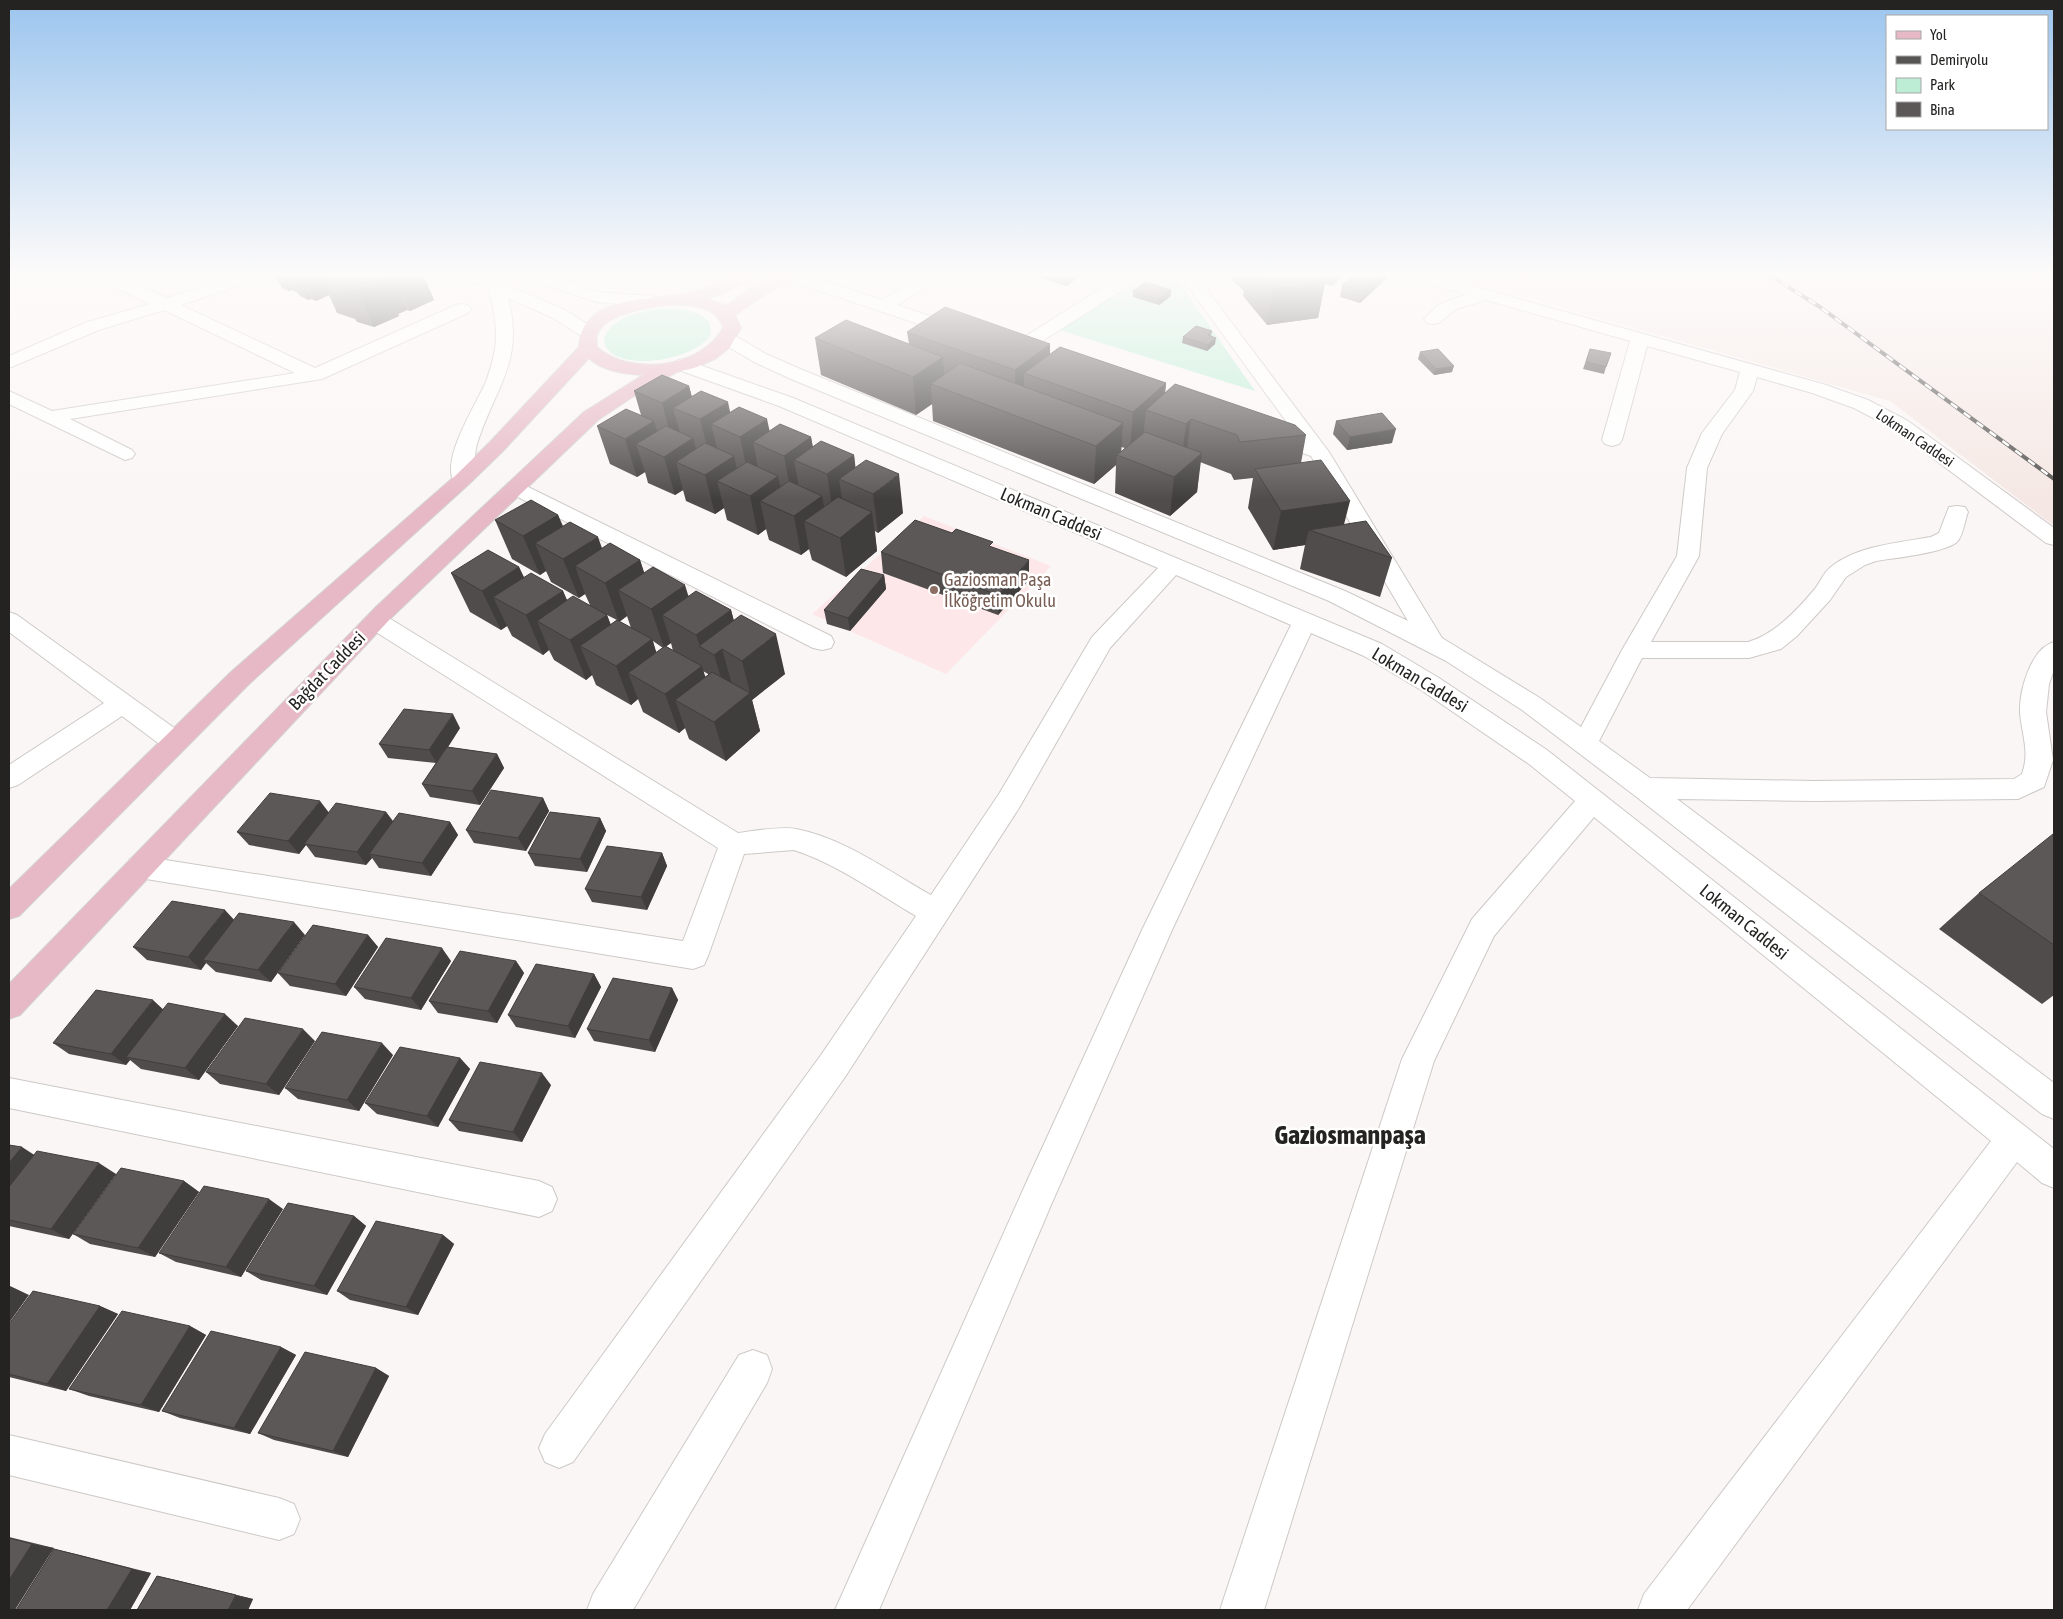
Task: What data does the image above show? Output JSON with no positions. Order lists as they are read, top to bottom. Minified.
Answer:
{"streets":{"main road":["Bağdat Caddesi"],"street":["Lokman Caddesi"]},"crossings":[["Lokman Caddesi","Bağdat Caddesi"]],"districts":["Gaziosmanpaşa"],"places":["Gaziosman Paşa İlköğretim Okulu"],"legend":["Yol","Demiryolu","Park","Bina"]}
